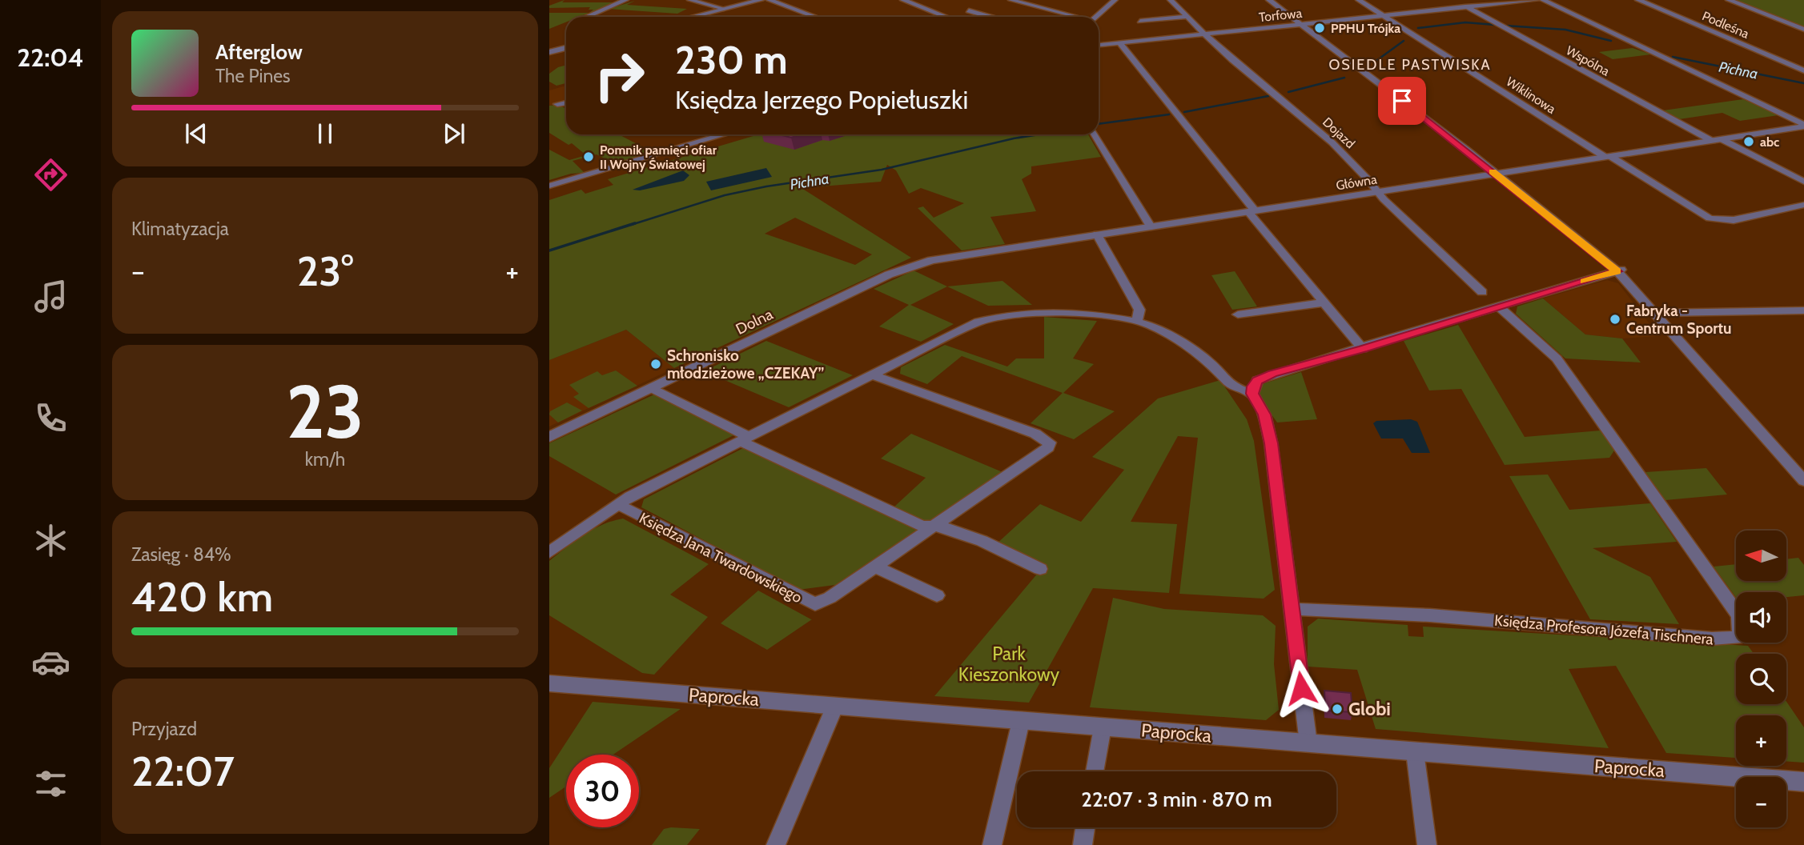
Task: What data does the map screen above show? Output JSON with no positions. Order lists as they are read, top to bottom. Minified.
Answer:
{"streets":{"street":["Torfowa","Podleśna","Wspólna","Wiklinowa","Dojazd","Główna","Dolna","Księdza Jana Twardowskiego","Księdza Profesora Józefa Tischnera","Paprocka"]},"crossings":[["Torfowa","Wspólna"],["Torfowa","Wiklinowa"],["Torfowa","Dojazd"],["Wspólna","Główna"],["Wiklinowa","Główna"],["Dojazd","Główna"],["Główna","Dolna"]],"districts":["OSIEDLE PASTWISKA"],"water":["Pichna"],"parks":["Park Kieszonkowy"],"places":["PPHU Trójka","abc","Pomnik pamięci ofiar II Wojny Światowej","Fabryka - Centrum Sportu","Schronisko młodzieżowe „CZEKAY”","Globi"],"north":"left","page":{"tabs":"22:04","turn":["230 m","Księdza Jerzego Popiełuszki"],"song":["Afterglow","The Pines"],"tile":["Klimatyzacja",["23","km/h"],["Zasięg · 84%","420 km"],["Przyjazd","22:07"]],"heat":["−","23°","+"],"map_buttons":["+","−"],"limit":"30","trip":"22:07 · 3 min · 870 m"}}
